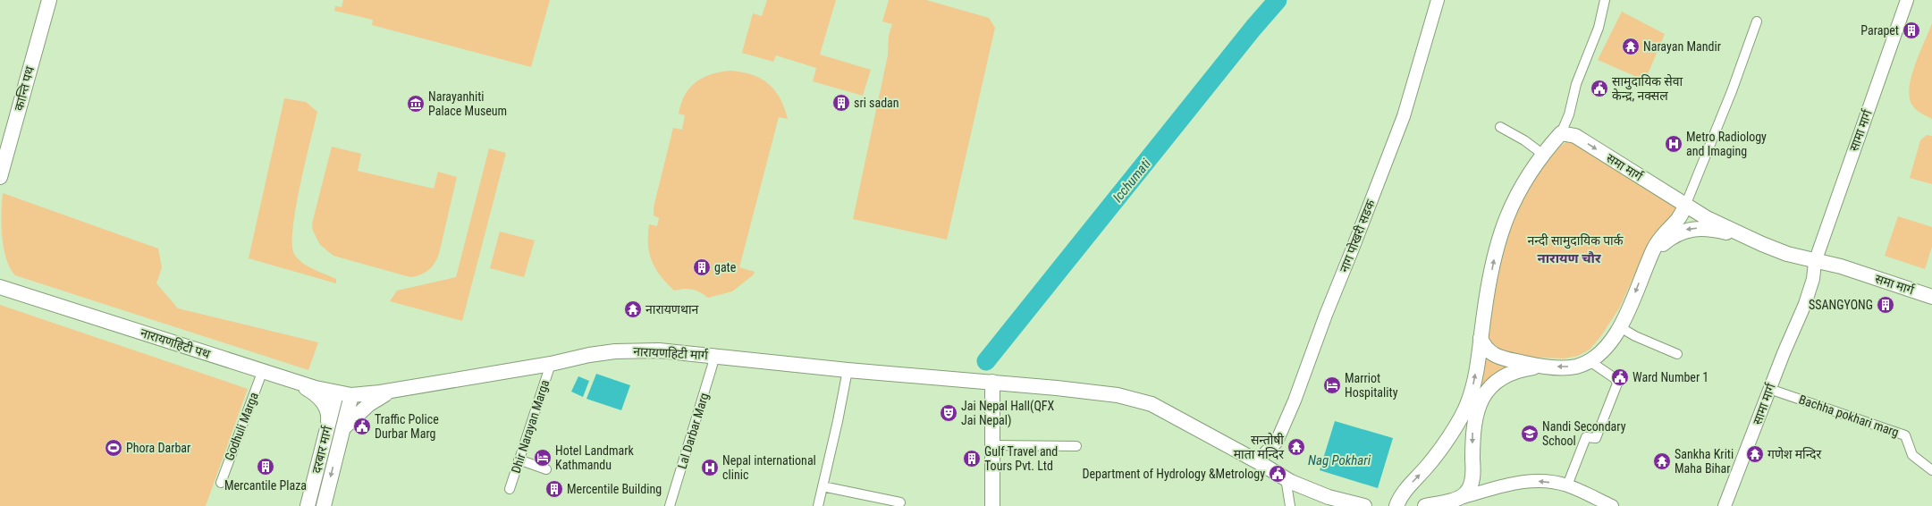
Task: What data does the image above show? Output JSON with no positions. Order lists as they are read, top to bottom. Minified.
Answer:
{"streets":{"main road":["कान्ति पथ","सामा मार्ग","समा मार्ग","नाग पोखरी सडक","नारायणहिटी पथ","नारायणहिटी मार्ग","दरबार मार्ग"],"street":["Bachha pokhari marg","Godhuli Marga","Dhir Narayan Marga","Lal Darbar Marg"]},"crossings":[["सामा मार्ग","समा मार्ग"],["सामा मार्ग","Bachha pokhari marg"],["नाग पोखरी सडक","नारायणहिटी मार्ग"],["नारायणहिटी पथ","नारायणहिटी मार्ग"],["नारायणहिटी पथ","Godhuli Marga"],["नारायणहिटी पथ","दरबार मार्ग"],["नारायणहिटी मार्ग","Dhir Narayan Marga"],["नारायणहिटी मार्ग","Lal Darbar Marg"],["नारायणहिटी मार्ग","दरबार मार्ग"]],"one_way":["समा मार्ग"],"districts":["नारायण चौर"],"water":["Icchumati","Nag Pokhari"],"parks":["नन्दी सामुदायिक पार्क"],"places":{"building":["Parapet","sri sadan","gate","SSANGYONG","Gulf Travel and Tours Pvt. Ltd","Mercantile Plaza","Mercentile Building"],"temple":["Narayan Mandir","नारायणथान","सन्तोषी माता मन्दिर","गणेश मन्दिर","Sankha Kriti Maha Bihar"],"public building":["सामुदायिक सेवा केन्द्र, नक्सल","Ward Number 1","Traffic Police Durbar Marg","Department of Hydrology &Metrology"],"museum":["Narayanhiti Palace Museum"],"hospital":["Metro Radiology and Imaging","Nepal international clinic"],"hotel":["Marriot Hospitality","Hotel Landmark Kathmandu"],"theatre":["Jai Nepal Hall(QFX Jai Nepal)"],"school or university":["Nandi Secondary School"],"sports":["Phora Darbar"]}}
